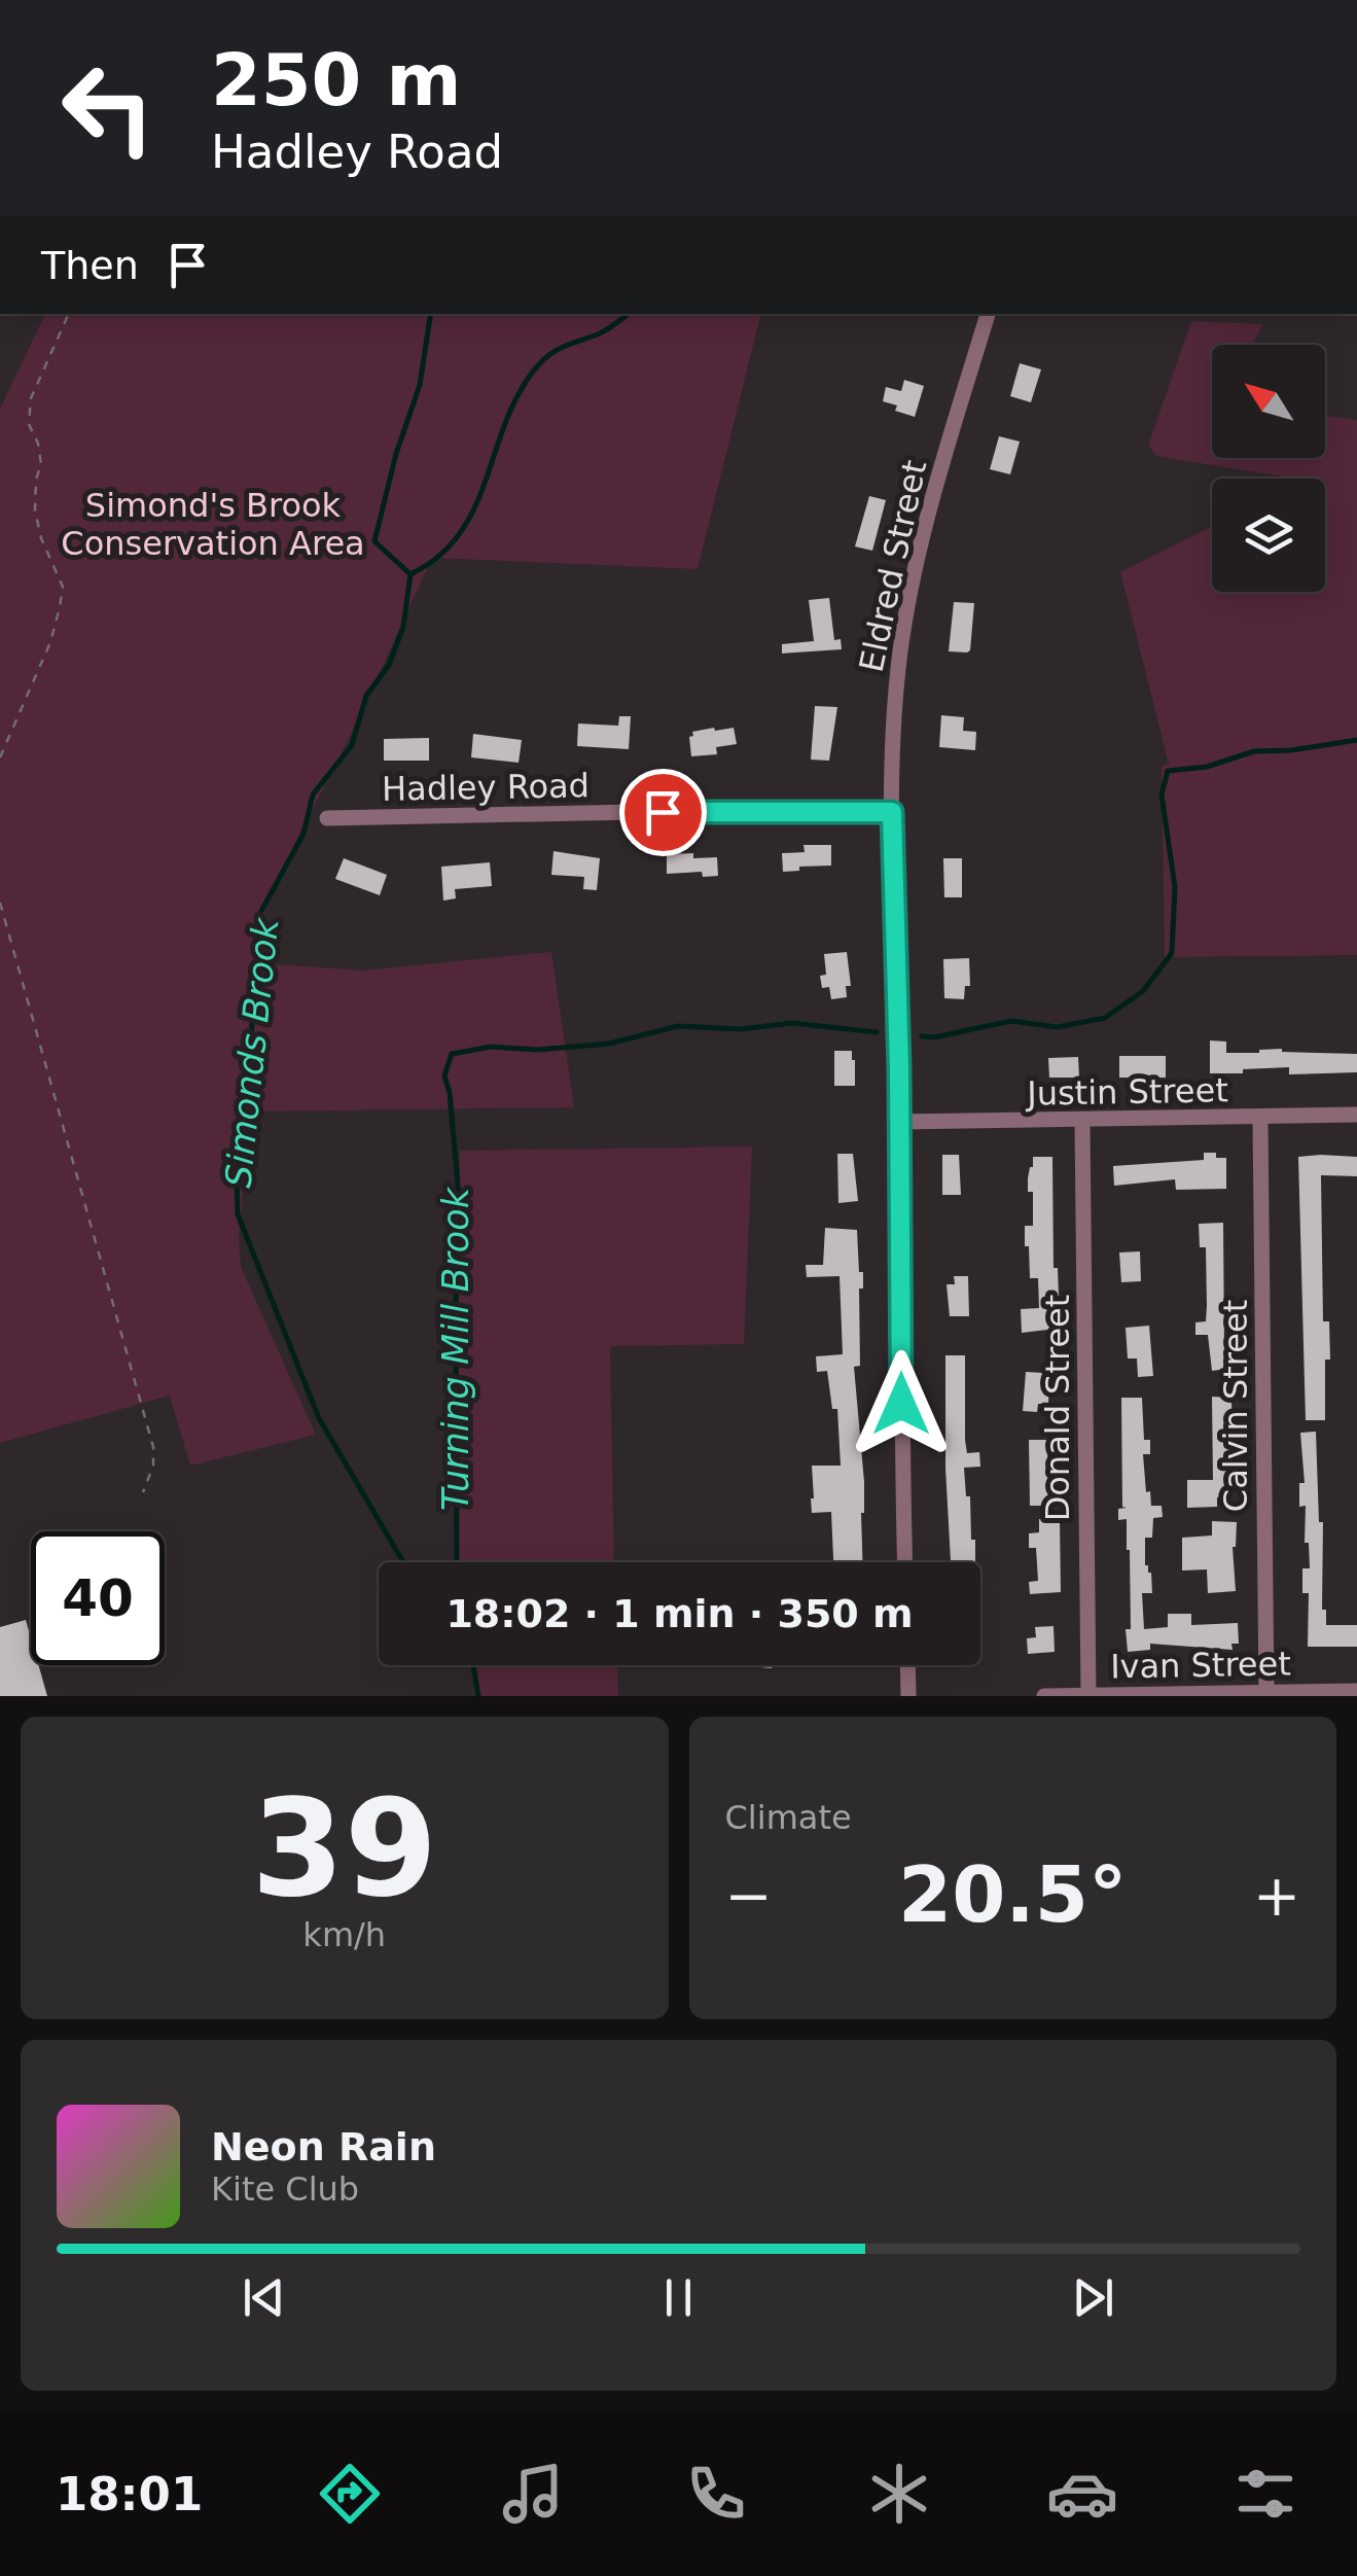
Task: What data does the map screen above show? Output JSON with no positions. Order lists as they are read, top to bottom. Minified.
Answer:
{"streets":{"street":["Eldred Street","Hadley Road","Justin Street","Calvin Street","Donald Street","Ivan Street"]},"crossings":[["Eldred Street","Hadley Road"],["Eldred Street","Justin Street"],["Justin Street","Calvin Street"],["Justin Street","Donald Street"],["Calvin Street","Ivan Street"],["Donald Street","Ivan Street"]],"water":["Simonds Brook","Turning Mill Brook"],"parks":["Simond's Brook Conservation Area"],"north":"top left","page":{"turn":["250 m","Hadley Road"],"then":"Then","limit":"40","trip":"18:02 · 1 min · 350 m","tile":[["39","km/h"],"Climate"],"heat":["−","20.5°","+"],"song":["Neon Rain","Kite Club"],"tabs":"18:01"}}
